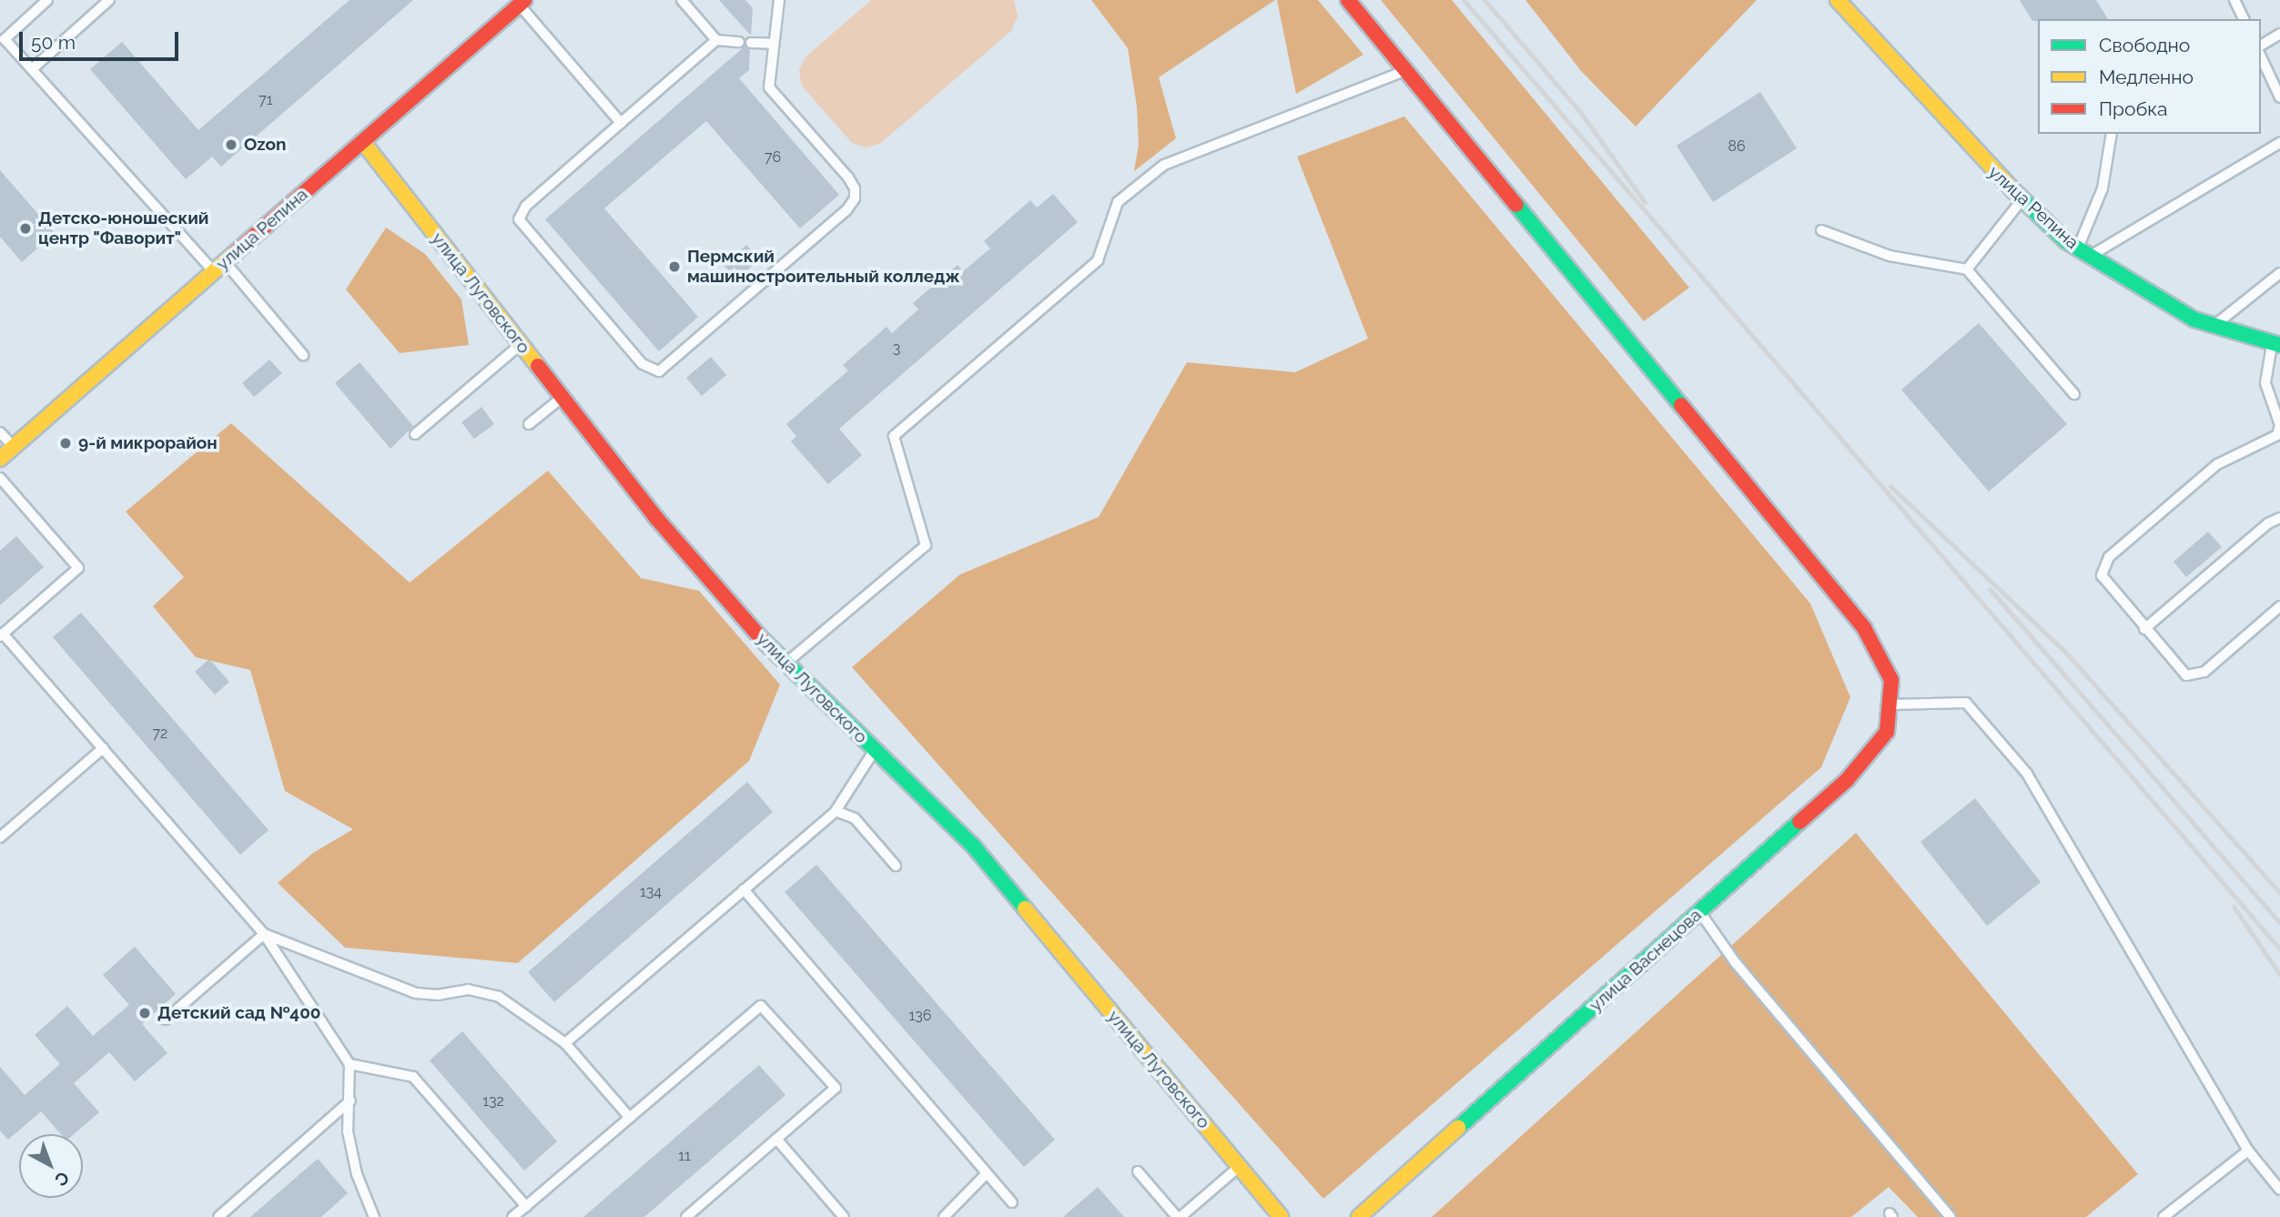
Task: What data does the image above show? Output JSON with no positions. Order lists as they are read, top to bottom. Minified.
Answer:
{"streets":{"street":["улица Репина","улица Луговского","улица Васнецова"]},"crossings":[["улица Репина","улица Луговского"]],"places":["Ozon","Детско-юношеский центр \"Фаворит\"","Пермский машиностроительный колледж","9-й микрорайон","Детский сад №400"],"house_numbers":["71","86","76","3","72","134","136","132","11"],"legend":["Свободно","Медленно","Пробка"],"scale_bar":"50 m","north":"bottom right"}
